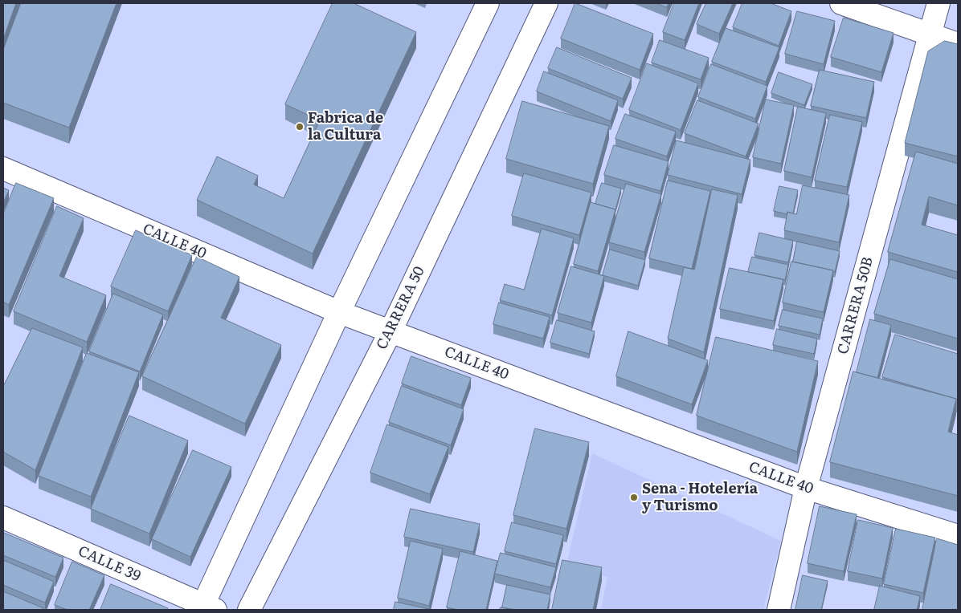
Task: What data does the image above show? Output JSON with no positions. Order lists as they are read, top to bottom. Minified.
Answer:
{"streets":{"street":["CALLE 40","CARRERA 50B","CARRERA 50","CALLE 39"]},"crossings":[["CALLE 40","CARRERA 50B"],["CALLE 40","CARRERA 50"]],"places":["Fabrica de la Cultura","Sena - Hotelería y Turismo"]}
